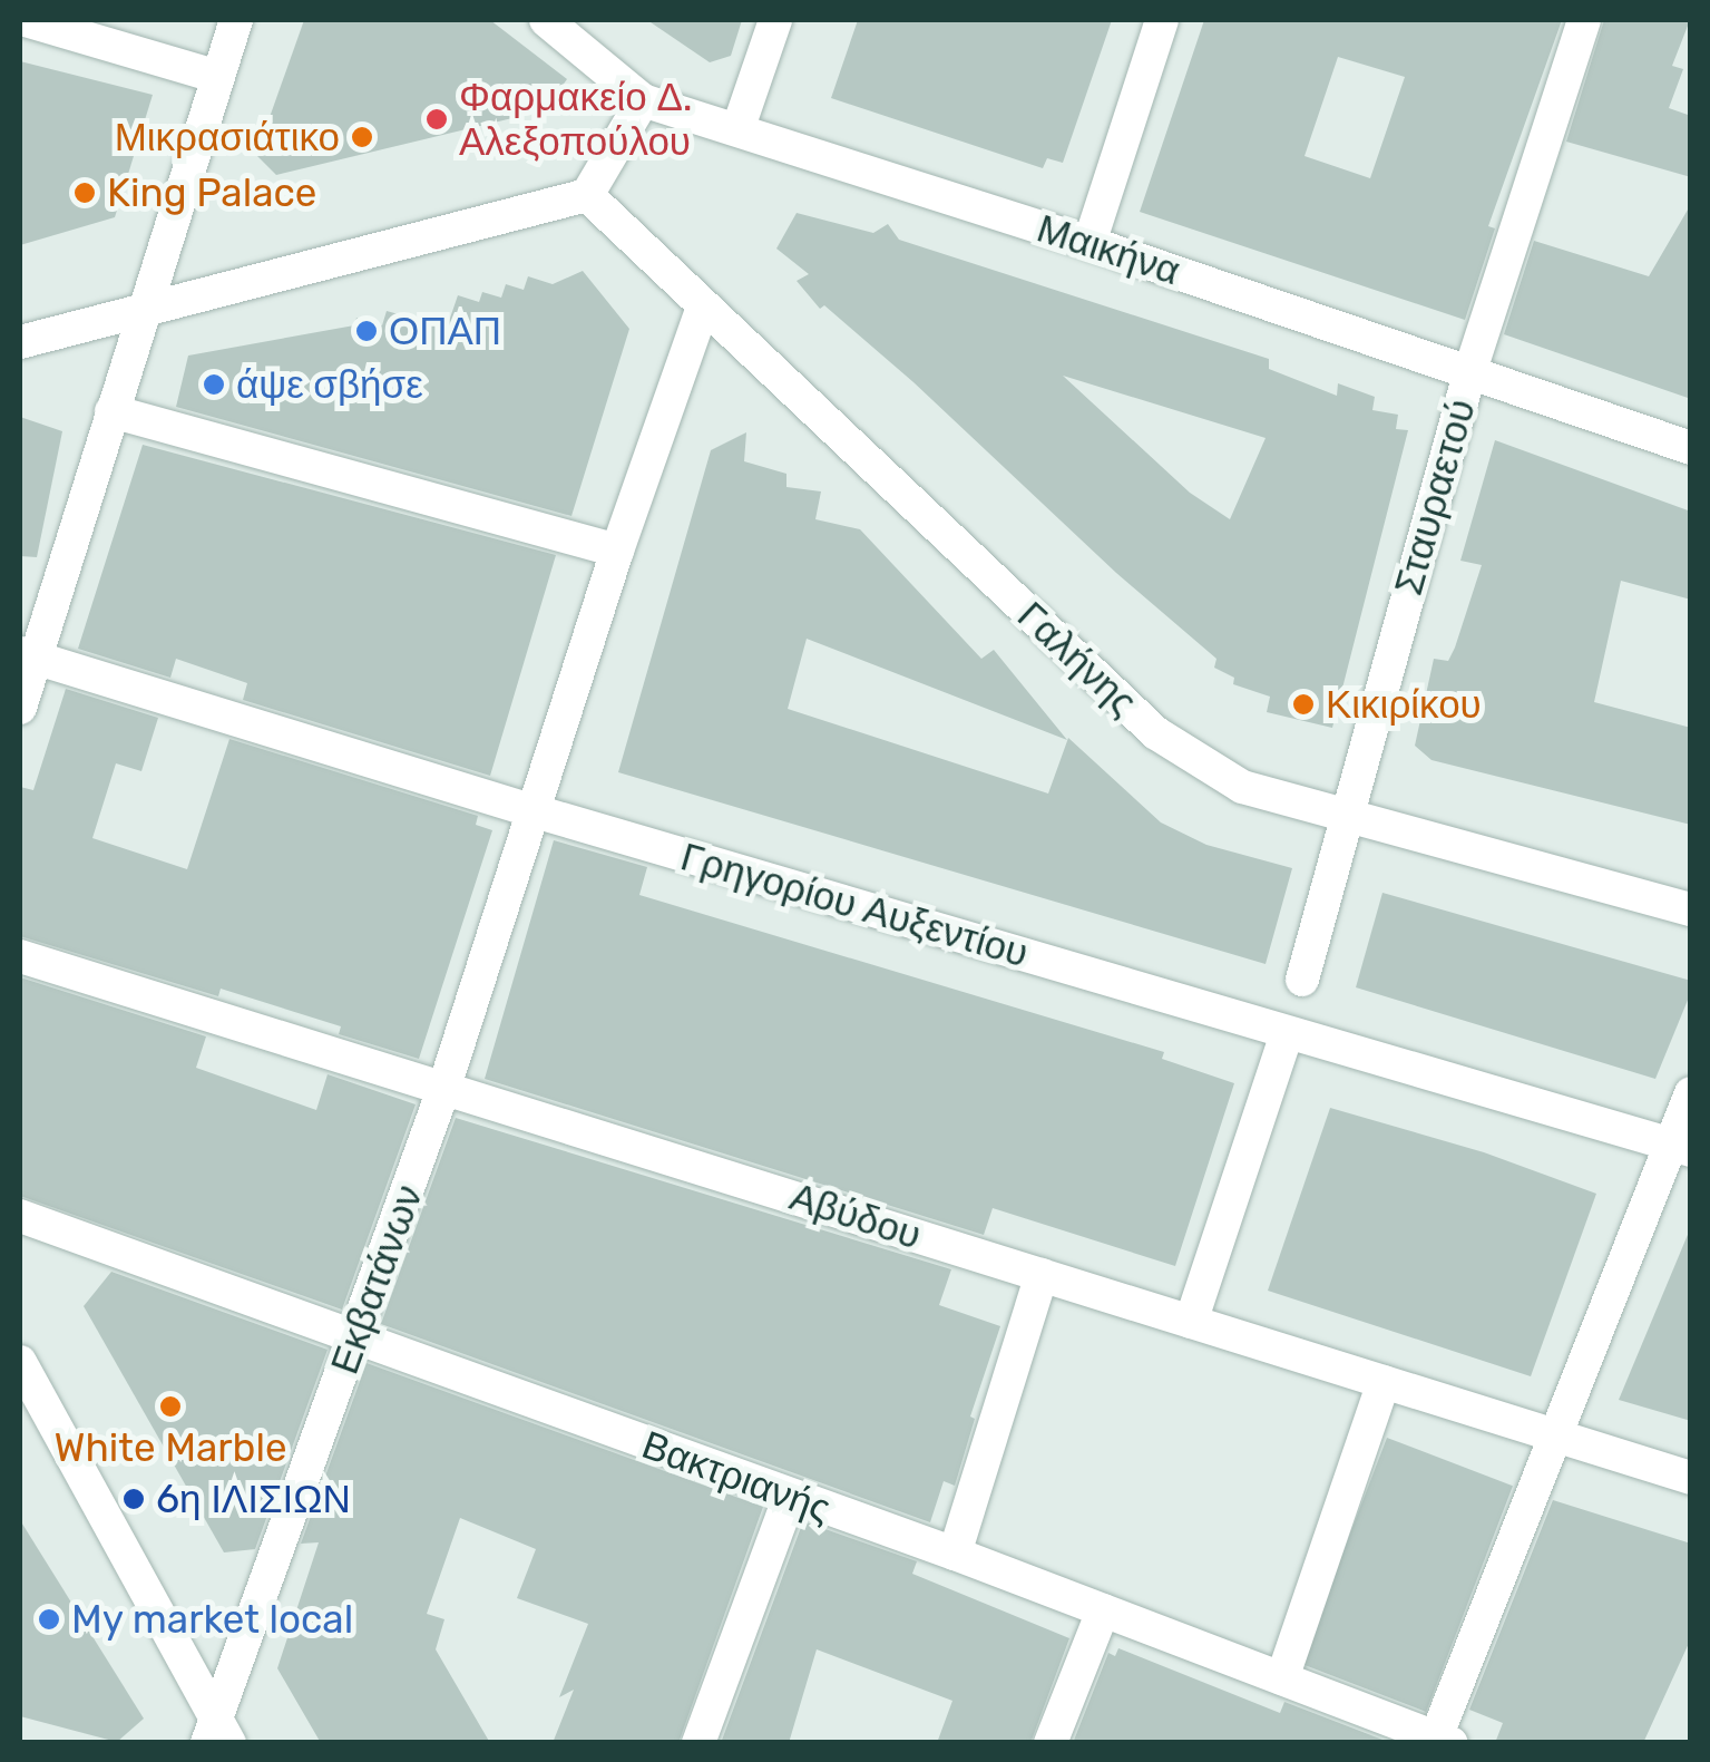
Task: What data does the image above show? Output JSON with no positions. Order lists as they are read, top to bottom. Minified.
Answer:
{"streets":{"street":["Μαικήνα","Σταυραετού","Γαλήνης","Γρηγορίου Αυξεντίου","Αβύδου","Εκβατάνων","Βακτριανής"]},"crossings":[["Μαικήνα","Σταυραετού"],["Σταυραετού","Γαλήνης"],["Γαλήνης","Εκβατάνων"],["Γρηγορίου Αυξεντίου","Εκβατάνων"],["Αβύδου","Εκβατάνων"],["Εκβατάνων","Βακτριανής"]],"places":["Φαρμακείο Δ. Αλεξοπούλου","Μικρασιάτικο","King Palace","ΟΠΑΠ","άψε σβήσε","Κικιρίκου","White Marble","6η ΙΛΙΣΙΩΝ","My market local"]}
